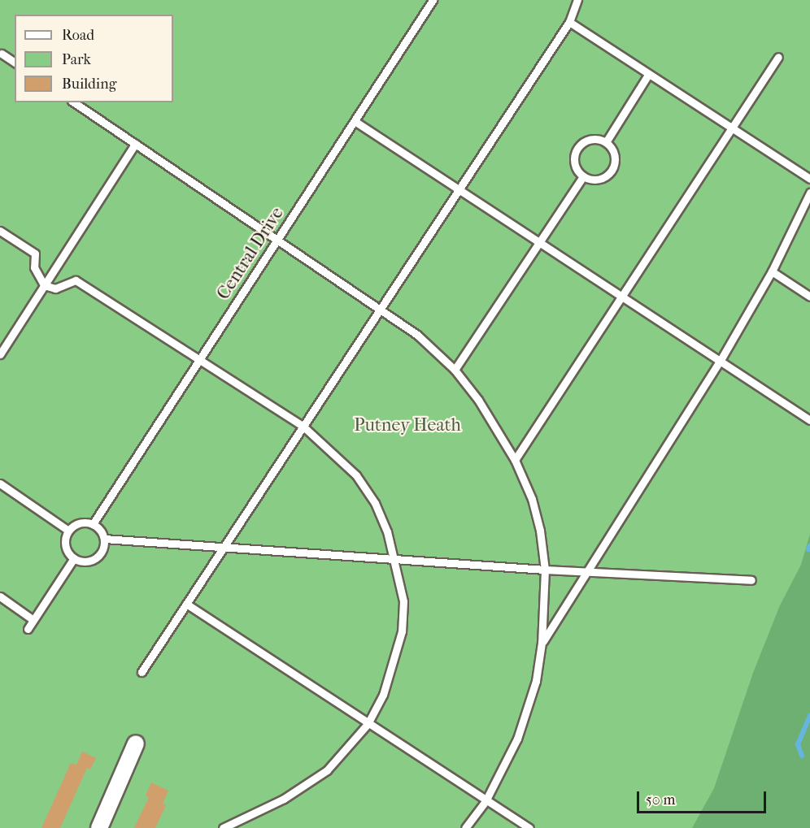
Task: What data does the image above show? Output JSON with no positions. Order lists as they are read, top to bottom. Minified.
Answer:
{"streets":{"lane":["Central Drive"]},"parks":["Putney Heath"],"legend":["Road","Park","Building"],"scale_bar":"50 m"}
